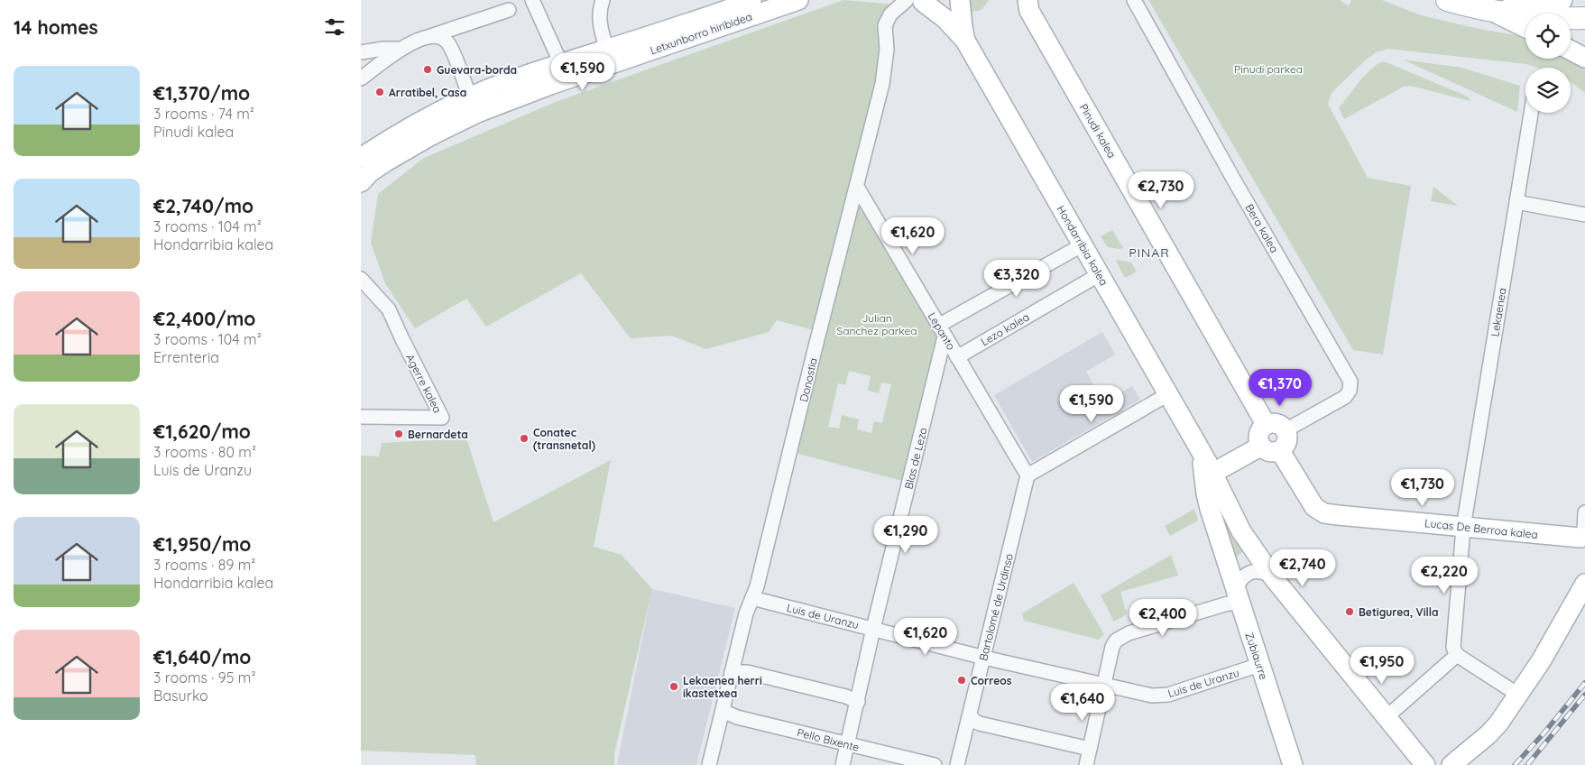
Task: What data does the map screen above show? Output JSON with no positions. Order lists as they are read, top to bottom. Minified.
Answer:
{"streets":{"main road":["Letxunborro hiribidea","Pinudi kalea","Hondarribia kalea","Lucas De Berroa kalea","Zubiaurre"],"street":["Bera kalea","Lekaenea","Lezo kalea","Lepanto","Donostia","Agerre kalea","Blas de Lezo","Bartolomé de Urdinso","Luis de Uranzu","Pello Bixente"]},"crossings":[["Pinudi kalea","Bera kalea"],["Pinudi kalea","Lucas De Berroa kalea"],["Bera kalea","Lucas De Berroa kalea"],["Hondarribia kalea","Lezo kalea"],["Hondarribia kalea","Donostia"],["Hondarribia kalea","Zubiaurre"],["Lekaenea","Lucas De Berroa kalea"],["Lezo kalea","Lepanto"],["Lepanto","Donostia"],["Lepanto","Blas de Lezo"],["Lepanto","Bartolomé de Urdinso"],["Donostia","Luis de Uranzu"],["Donostia","Pello Bixente"],["Blas de Lezo","Luis de Uranzu"],["Blas de Lezo","Pello Bixente"],["Bartolomé de Urdinso","Luis de Uranzu"],["Luis de Uranzu","Zubiaurre"]],"districts":["PINAR"],"parks":["Pinudi parkea","Julian Sanchez parkea"],"places":["Guevara-borda","Arratibel, Casa","Bernardeta","Conatec (transnetal)","Betigurea, Villa","Correos","Lekaenea herri ikastetxea"],"page":{"heading":"14 homes","price":["€1,590","€2,730","€1,620","€3,320","€1,370","€1,590","€1,730","€1,290","€2,740","€2,220","€2,400","€1,620","€1,950","€1,640"],"list":[{"name":"€1,370/mo","note":"3 rooms · 74 m² · Pinudi kalea"},{"name":"€2,740/mo","note":"3 rooms · 104 m² · Hondarribia kalea"},{"name":"€2,400/mo","note":"3 rooms · 104 m² · Errenteria"},{"name":"€1,620/mo","note":"3 rooms · 80 m² · Luis de Uranzu"},{"name":"€1,950/mo","note":"3 rooms · 89 m² · Hondarribia kalea"},{"name":"€1,640/mo","note":"3 rooms · 95 m² · Basurko"}]}}
